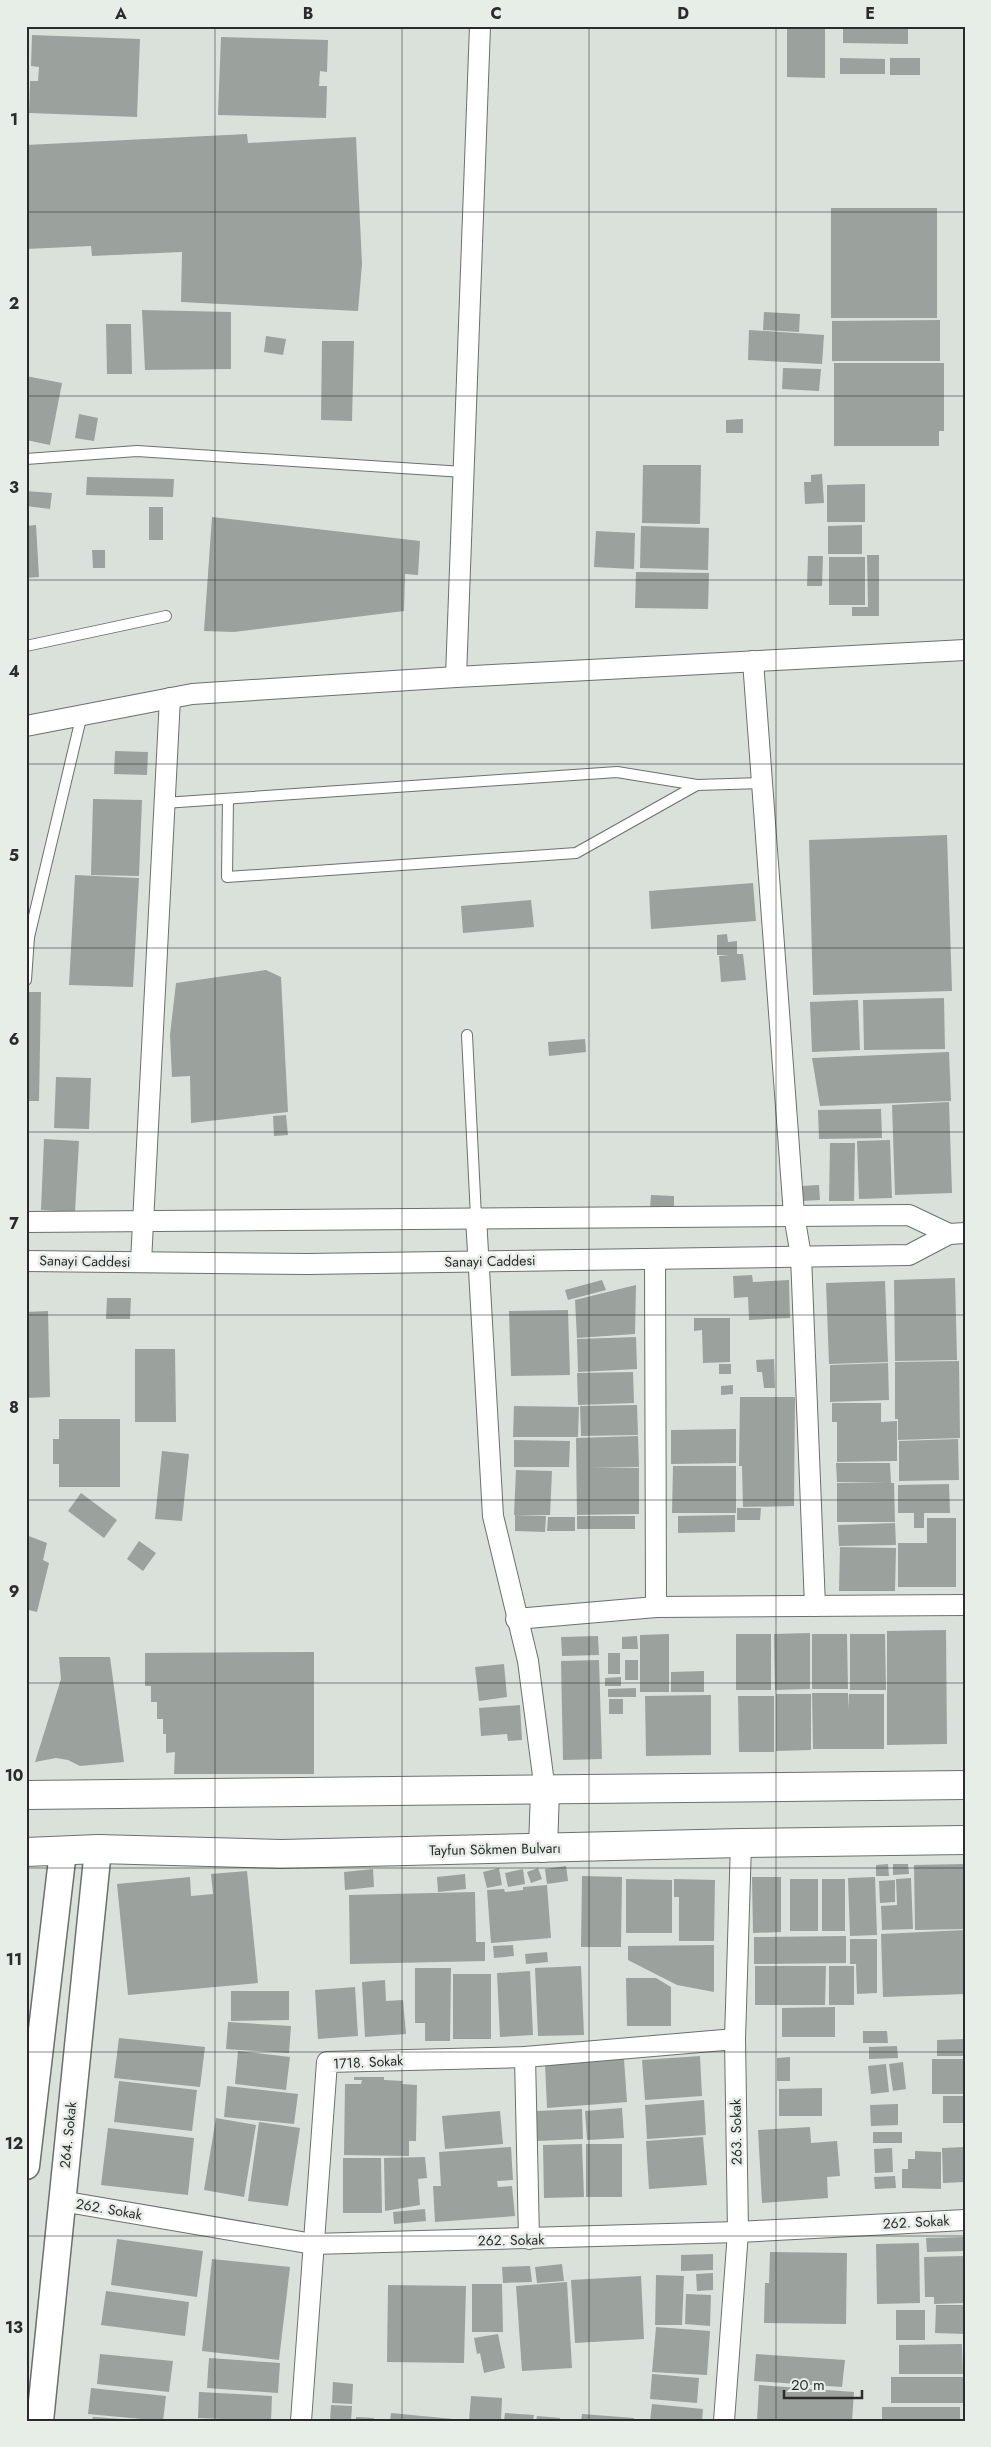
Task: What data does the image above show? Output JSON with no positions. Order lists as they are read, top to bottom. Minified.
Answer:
{"streets":{"main road":["Tayfun Sökmen Bulvarı"],"street":["Sanayi Caddesi","1718. Sokak","263. Sokak","264. Sokak","262. Sokak"]},"crossings":[["Tayfun Sökmen Bulvarı","263. Sokak"],["Tayfun Sökmen Bulvarı","264. Sokak"],["1718. Sokak","263. Sokak"],["1718. Sokak","262. Sokak"],["263. Sokak","262. Sokak"],["264. Sokak","262. Sokak"]],"scale_bar":"20 m","grid":{"columns":["A","B","C","D","E"],"rows":["1","2","3","4","5","6","7","8","9","10","11","12","13"]}}
